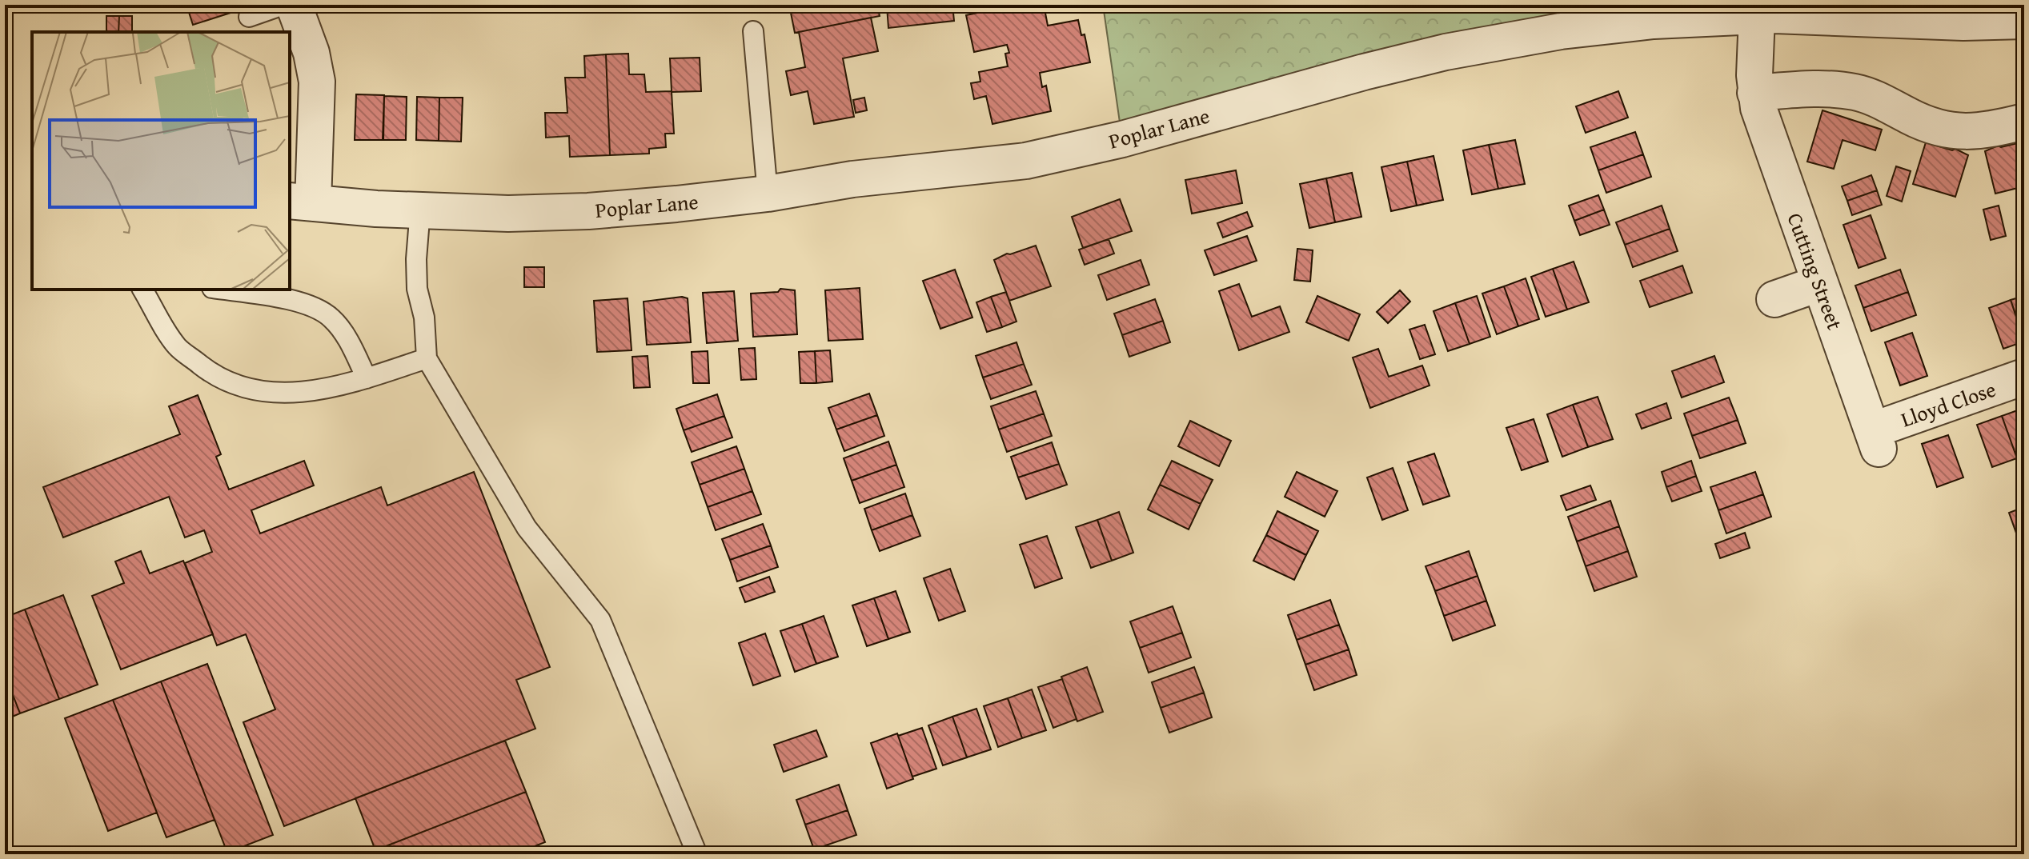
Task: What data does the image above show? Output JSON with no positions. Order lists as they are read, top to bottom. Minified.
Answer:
{"streets":{"street":["Poplar Lane","Cutting Street","Lloyd Close"]},"crossings":[["Poplar Lane","Cutting Street"],["Cutting Street","Lloyd Close"]]}
